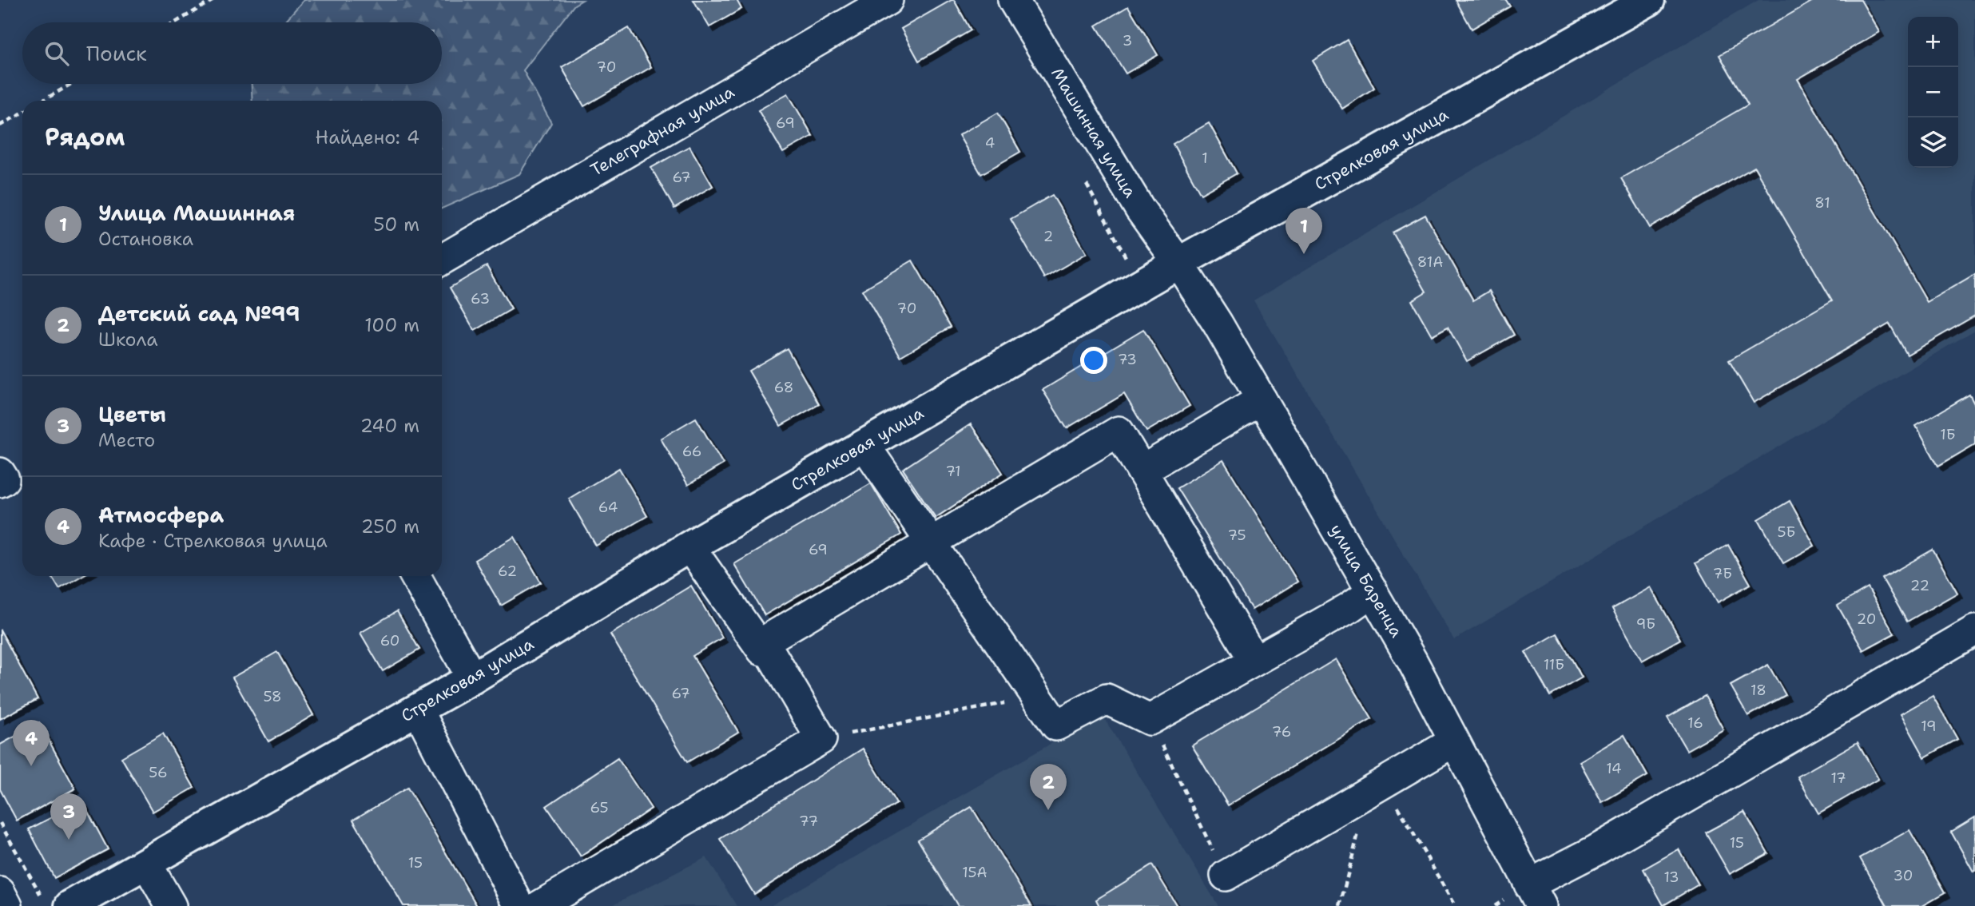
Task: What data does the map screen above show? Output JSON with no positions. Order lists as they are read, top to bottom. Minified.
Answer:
{"streets":{"main road":["Стрелковая улица"],"street":["Телеграфная улица","Машинная улица","улица Баренца"]},"crossings":[["Машинная улица","Стрелковая улица"],["Машинная улица","улица Баренца"],["Стрелковая улица","улица Баренца"]],"house_numbers":["3","70","69","4","1","67","81","2","81А","63","70","73","68","1Б","66","71","64","5Б","75","69","62","7Б","22","20","9Б","60","11Б","18","67","58","16","19","76","14","56","17","65","77","15","15","15А","30","13"],"page":{"map_buttons":["+","−"],"search":"Поиск","heading":["Рядом","Найдено: 4"],"list":[{"mark":"1","name":"Улица Машинная","note":"Остановка","value":"50 m"},{"mark":"2","name":"Детский сад №99","note":"Школа","value":"100 m"},{"mark":"3","name":"Цветы","note":"Место","value":"240 m"},{"mark":"4","name":"Атмосфера","note":"Кафе · Стрелковая улица","value":"250 m"}],"pins":["1","4","2","3"]}}
